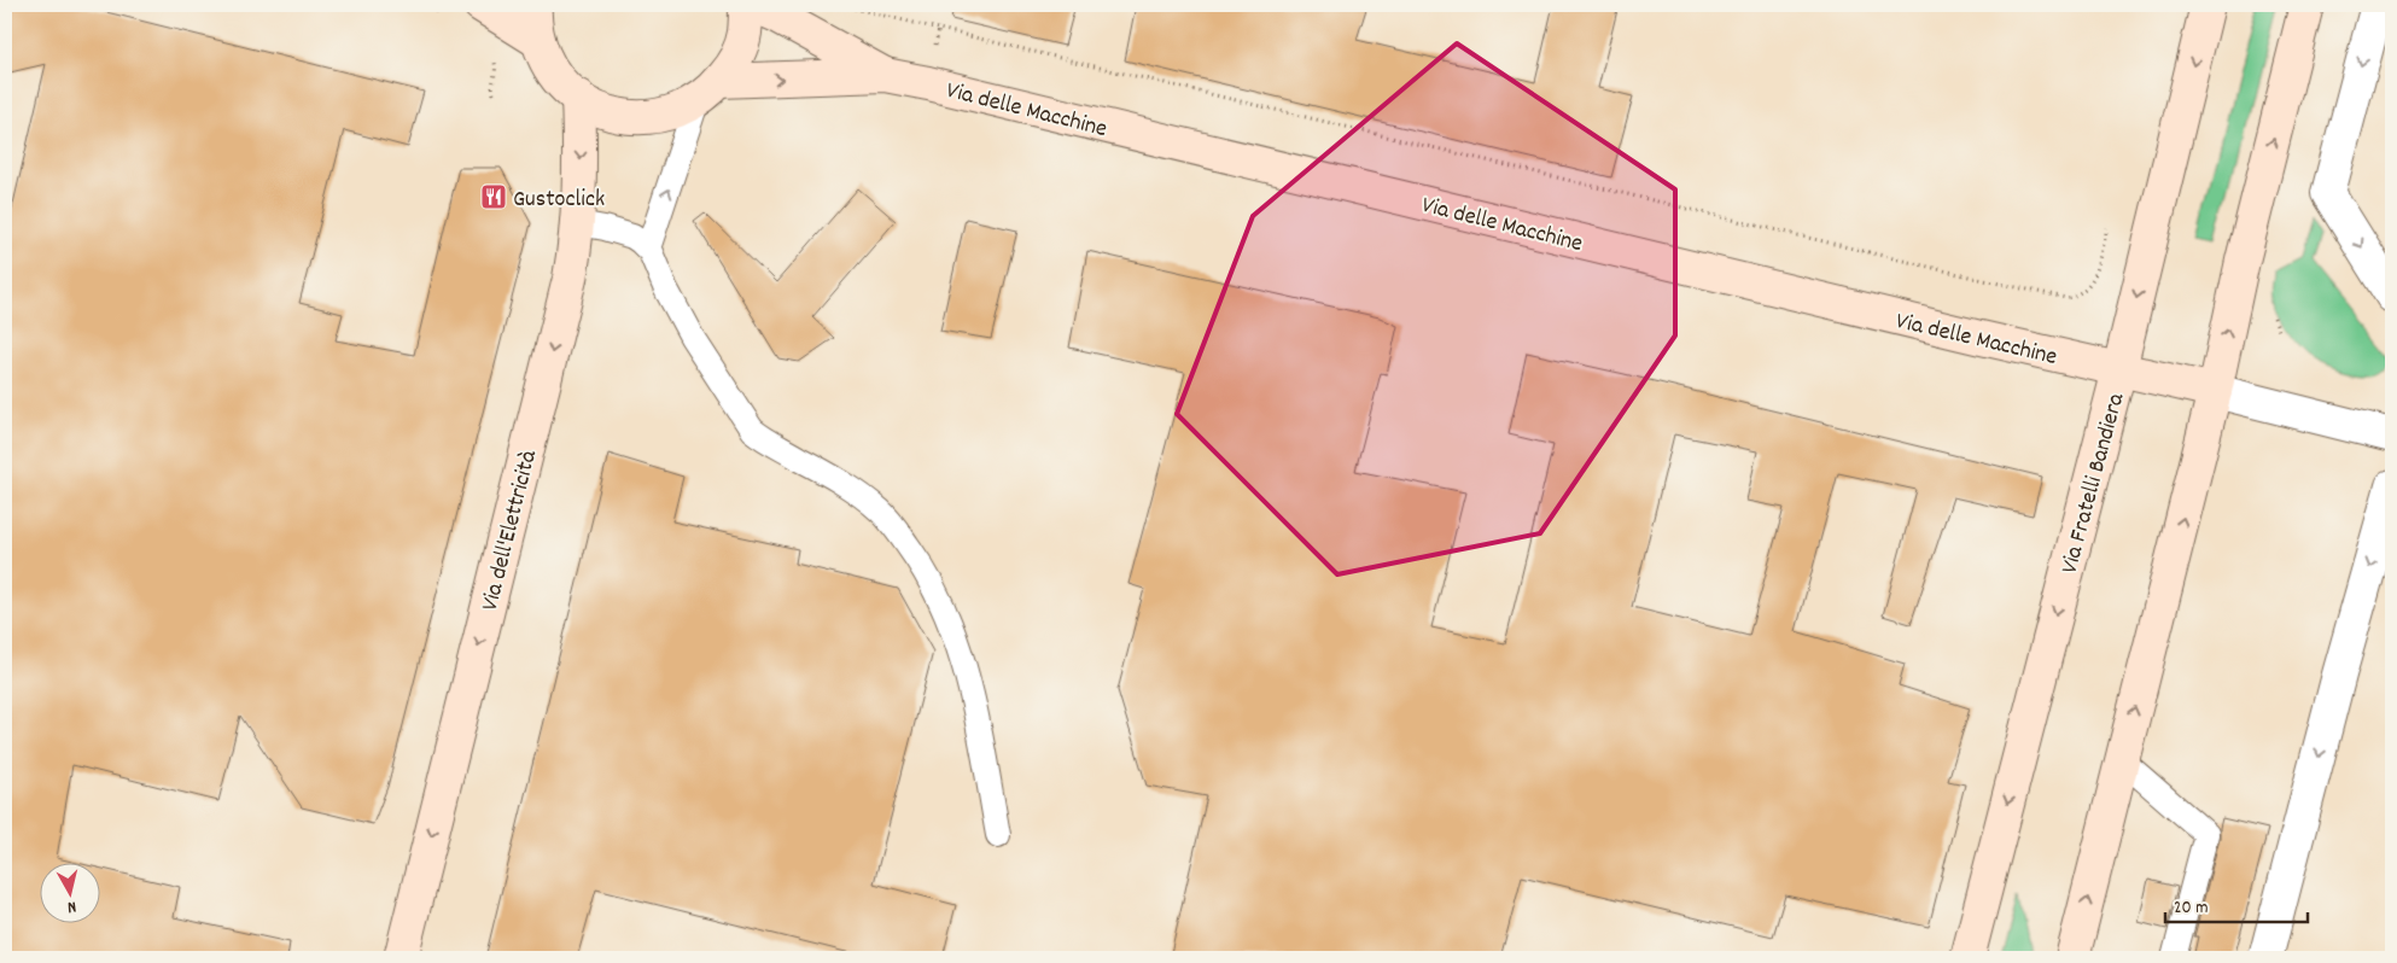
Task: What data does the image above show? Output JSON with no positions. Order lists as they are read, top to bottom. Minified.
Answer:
{"streets":{"street":["Via delle Macchine","Via Fratelli Bandiera","Via dell'Elettricità"]},"crossings":[["Via delle Macchine","Via Fratelli Bandiera"]],"one_way":["Via dell'Elettricità"],"places":{"restaurant":["Gustoclick"]},"scale_bar":"20 m","north":"bottom"}
